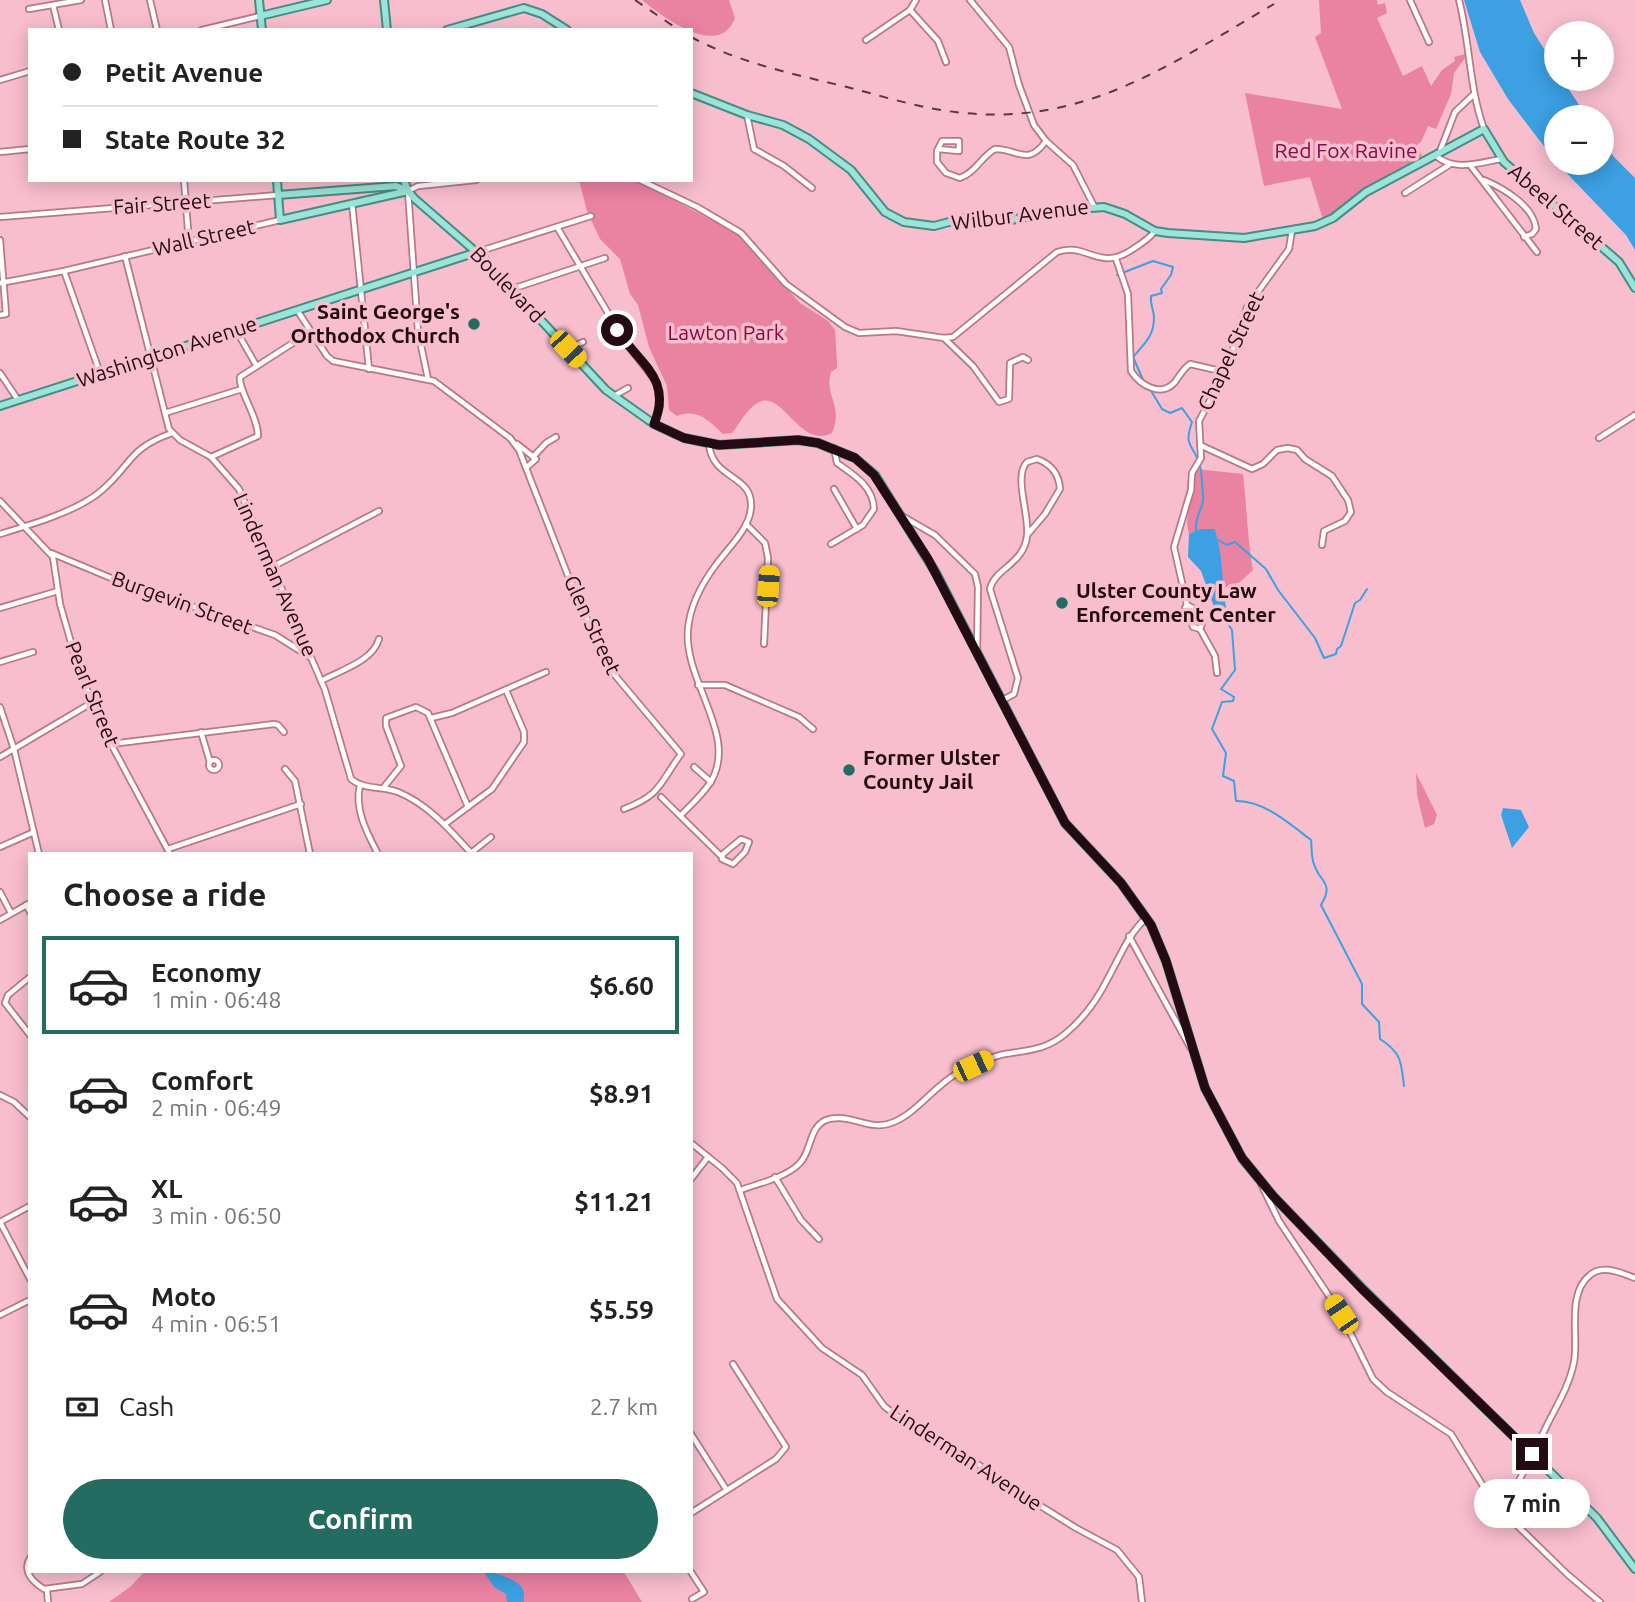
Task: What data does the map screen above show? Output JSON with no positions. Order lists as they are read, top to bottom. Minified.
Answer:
{"streets":{"main road":["Fair Street","Abeel Street","Wilbur Avenue","Wall Street","Boulevard","Washington Avenue"],"street":["Chapel Street","Linderman Avenue","Burgevin Street","Glen Street","Pearl Street"]},"crossings":[["Fair Street","Wall Street"],["Fair Street","Boulevard"],["Abeel Street","Wilbur Avenue"],["Wilbur Avenue","Chapel Street"],["Wall Street","Boulevard"],["Boulevard","Washington Avenue"],["Linderman Avenue","Burgevin Street"],["Burgevin Street","Pearl Street"]],"parks":["Red Fox Ravine","Lawton Park"],"places":["Saint George's Orthodox Church","Ulster County Law Enforcement Center","Former Ulster County Jail"],"page":{"map_buttons":["+","−"],"banner":["Petit Avenue","State Route 32"],"heading":"Choose a ride","list":[{"name":"Economy","note":"1 min · 06:48","value":"$6.60"},{"name":"Comfort","note":"2 min · 06:49","value":"$8.91"},{"name":"XL","note":"3 min · 06:50","value":"$11.21"},{"name":"Moto","note":"4 min · 06:51","value":"$5.59"}],"pay":["Cash","2.7 km"],"buttons":"Confirm","bubble":"7 min"}}
